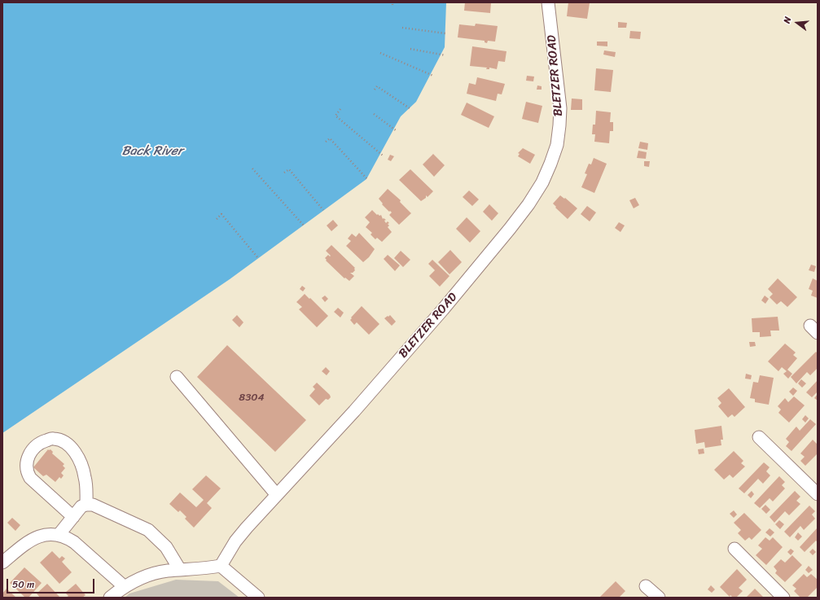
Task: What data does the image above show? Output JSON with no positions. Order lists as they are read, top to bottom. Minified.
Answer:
{"streets":{"street":["BLETZER ROAD"]},"water":["Back River"],"house_numbers":["8304"],"scale_bar":"50 m","north":"left"}
